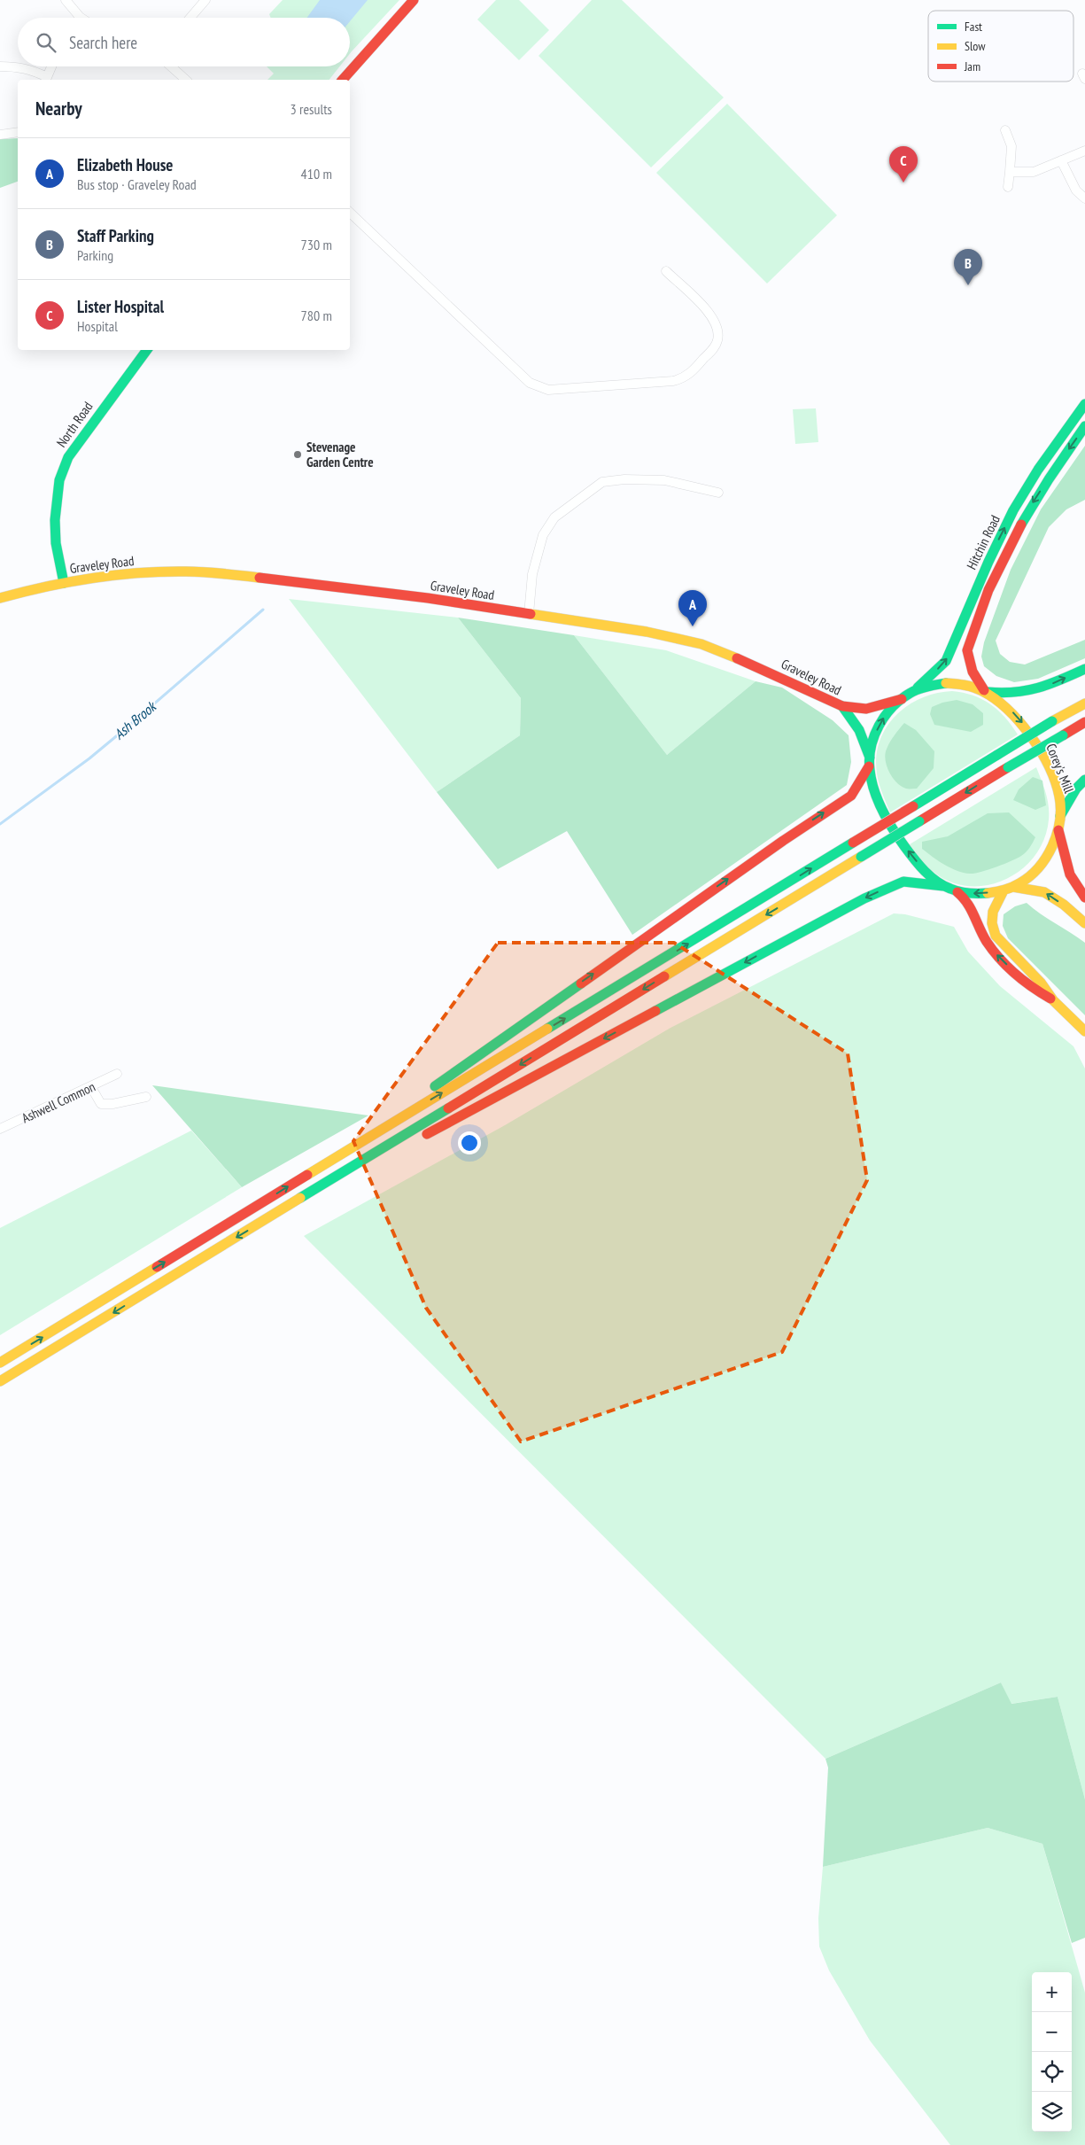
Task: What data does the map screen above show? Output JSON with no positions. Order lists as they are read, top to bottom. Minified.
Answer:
{"streets":{"main road":["North Road","Hitchin Road","Graveley Road","Corey's Mill"],"street":["Ashwell Common"]},"crossings":[["North Road","Graveley Road"],["Hitchin Road","Graveley Road"],["Hitchin Road","Corey's Mill"],["Graveley Road","Corey's Mill"]],"water":["Ash Brook"],"places":["Stevenage Garden Centre"],"legend":["Fast","Slow","Jam"],"page":{"search":"Search here","heading":["Nearby","3 results"],"list":[{"mark":"A","name":"Elizabeth House","note":"Bus stop · Graveley Road","value":"410 m"},{"mark":"B","name":"Staff Parking","note":"Parking","value":"730 m"},{"mark":"C","name":"Lister Hospital","note":"Hospital","value":"780 m"}],"pins":["C","B","A"],"map_buttons":["+","−"]}}
